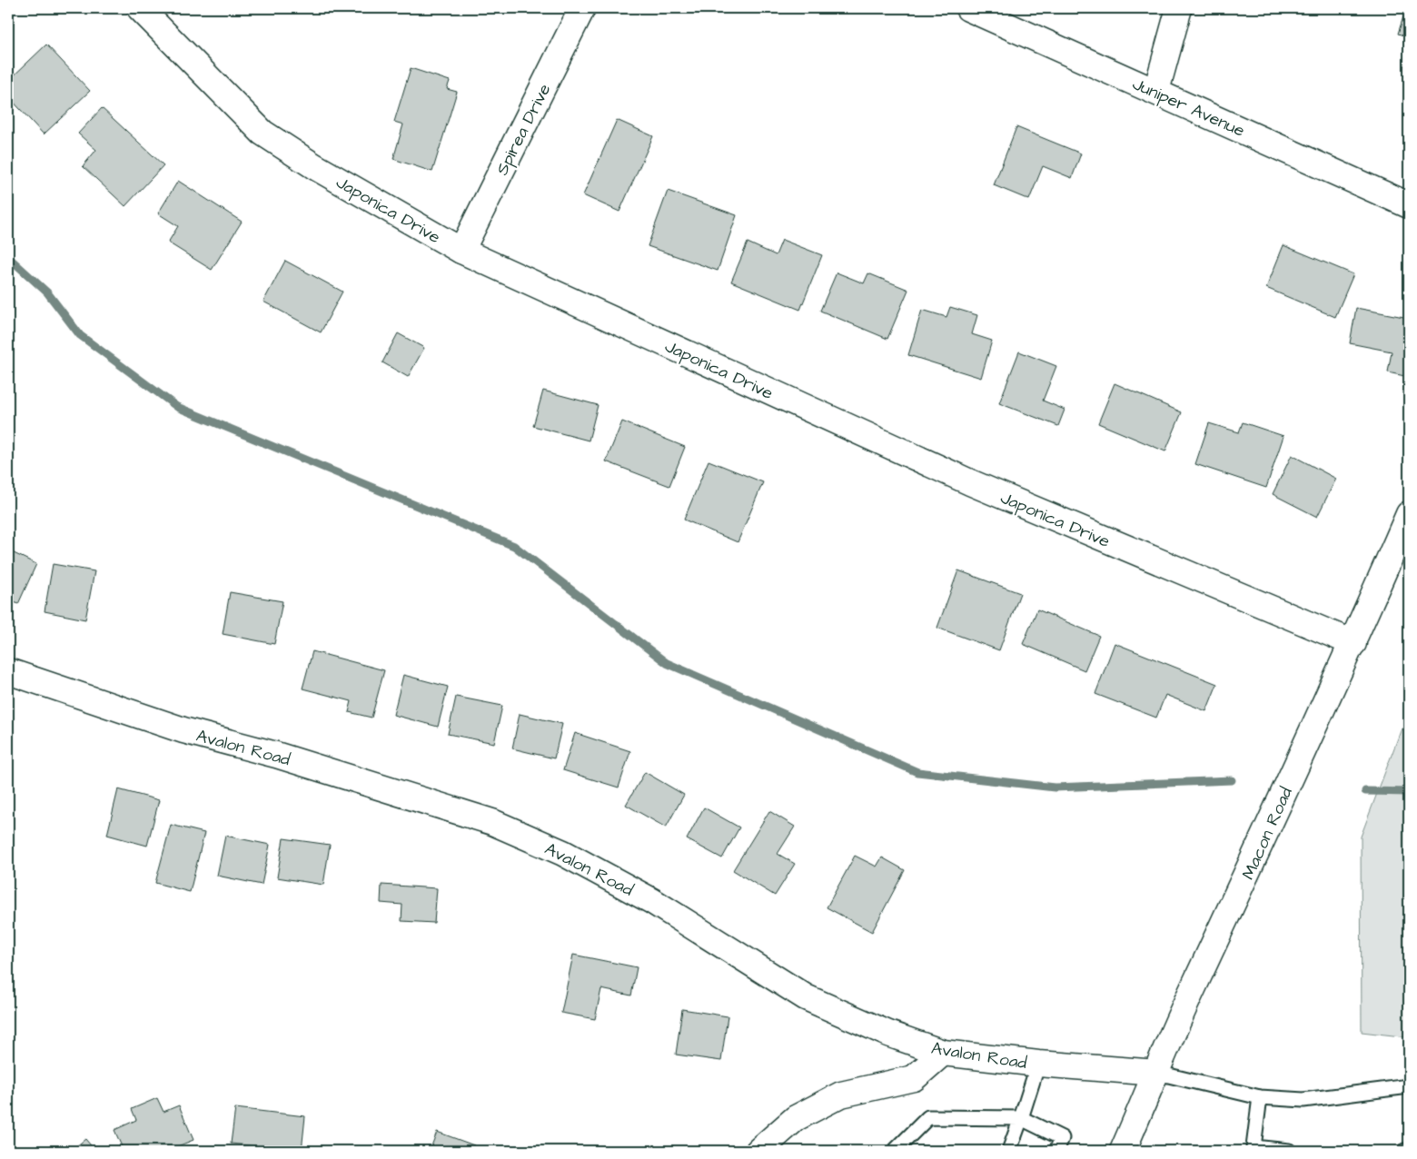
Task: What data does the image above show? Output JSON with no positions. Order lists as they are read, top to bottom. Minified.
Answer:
{"streets":{"street":["Juniper Avenue","Spirea Drive","Japonica Drive","Avalon Road","Macon Road"]},"crossings":[["Spirea Drive","Japonica Drive"],["Japonica Drive","Macon Road"],["Avalon Road","Macon Road"]]}
